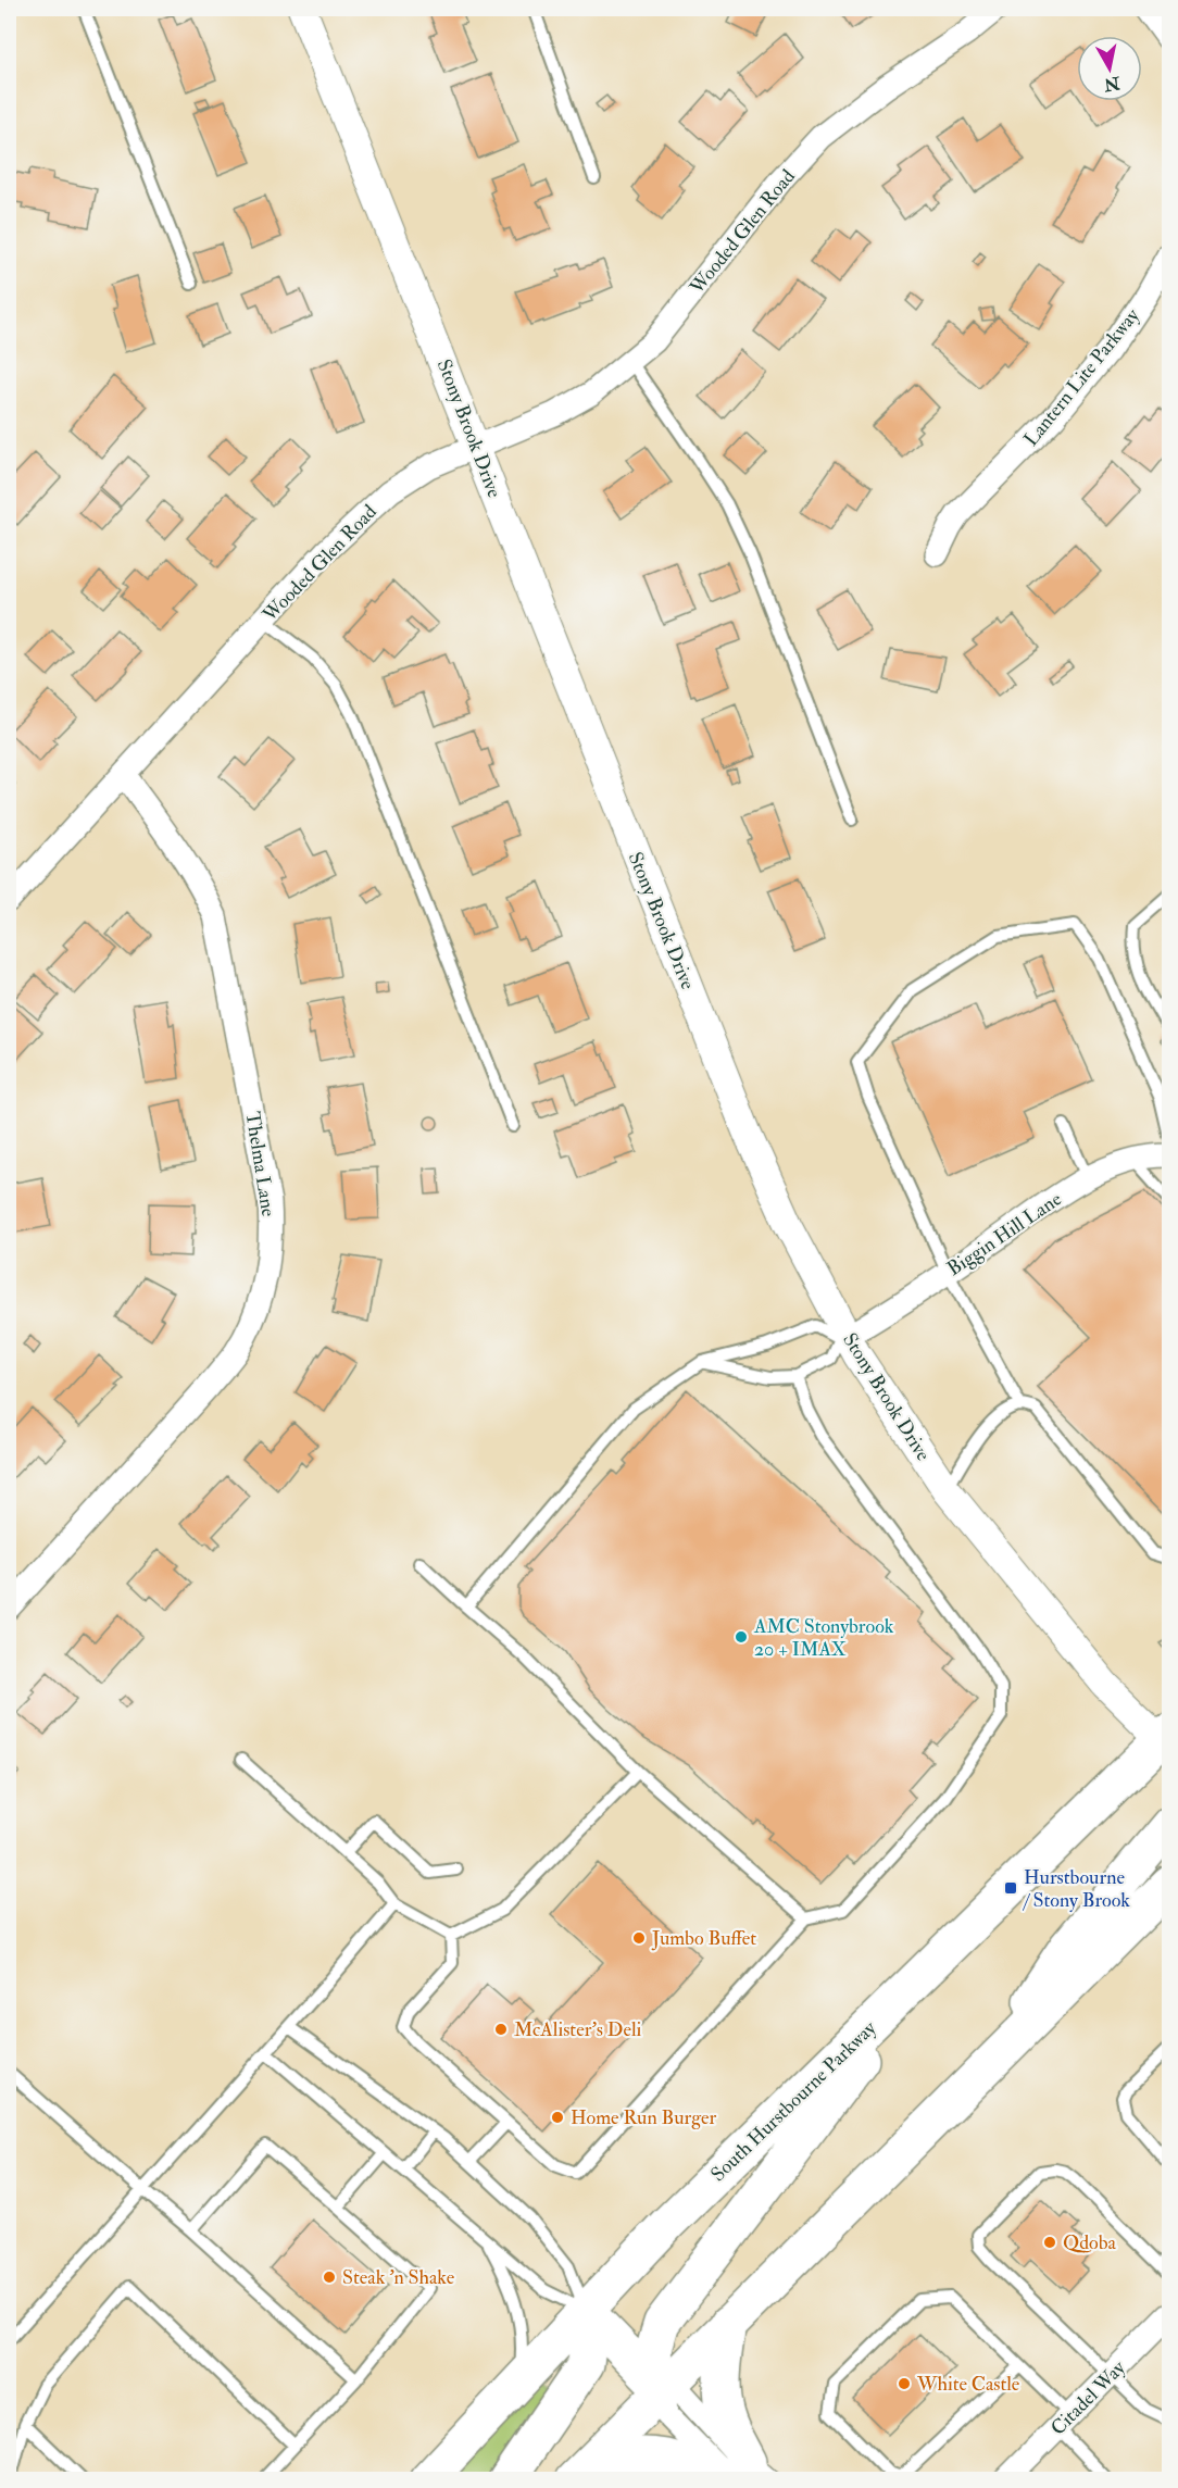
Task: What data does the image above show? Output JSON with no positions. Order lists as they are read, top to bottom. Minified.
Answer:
{"streets":{"main road":["South Hurstbourne Parkway"],"street":["Wooded Glen Road","Lantern Lite Parkway","Stony Brook Drive","Thelma Lane","Biggin Hill Lane","Citadel Way"]},"crossings":[["Wooded Glen Road","Stony Brook Drive"],["Wooded Glen Road","Thelma Lane"],["Stony Brook Drive","Biggin Hill Lane"],["Stony Brook Drive","South Hurstbourne Parkway"]],"places":{"other":["AMC Stonybrook 20 + IMAX","Jumbo Buffet","McAlister's Deli","Home Run Burger","Qdoba","Steak 'n Shake","White Castle"],"transit":["Hurstbourne / Stony Brook"]},"north":"bottom"}
